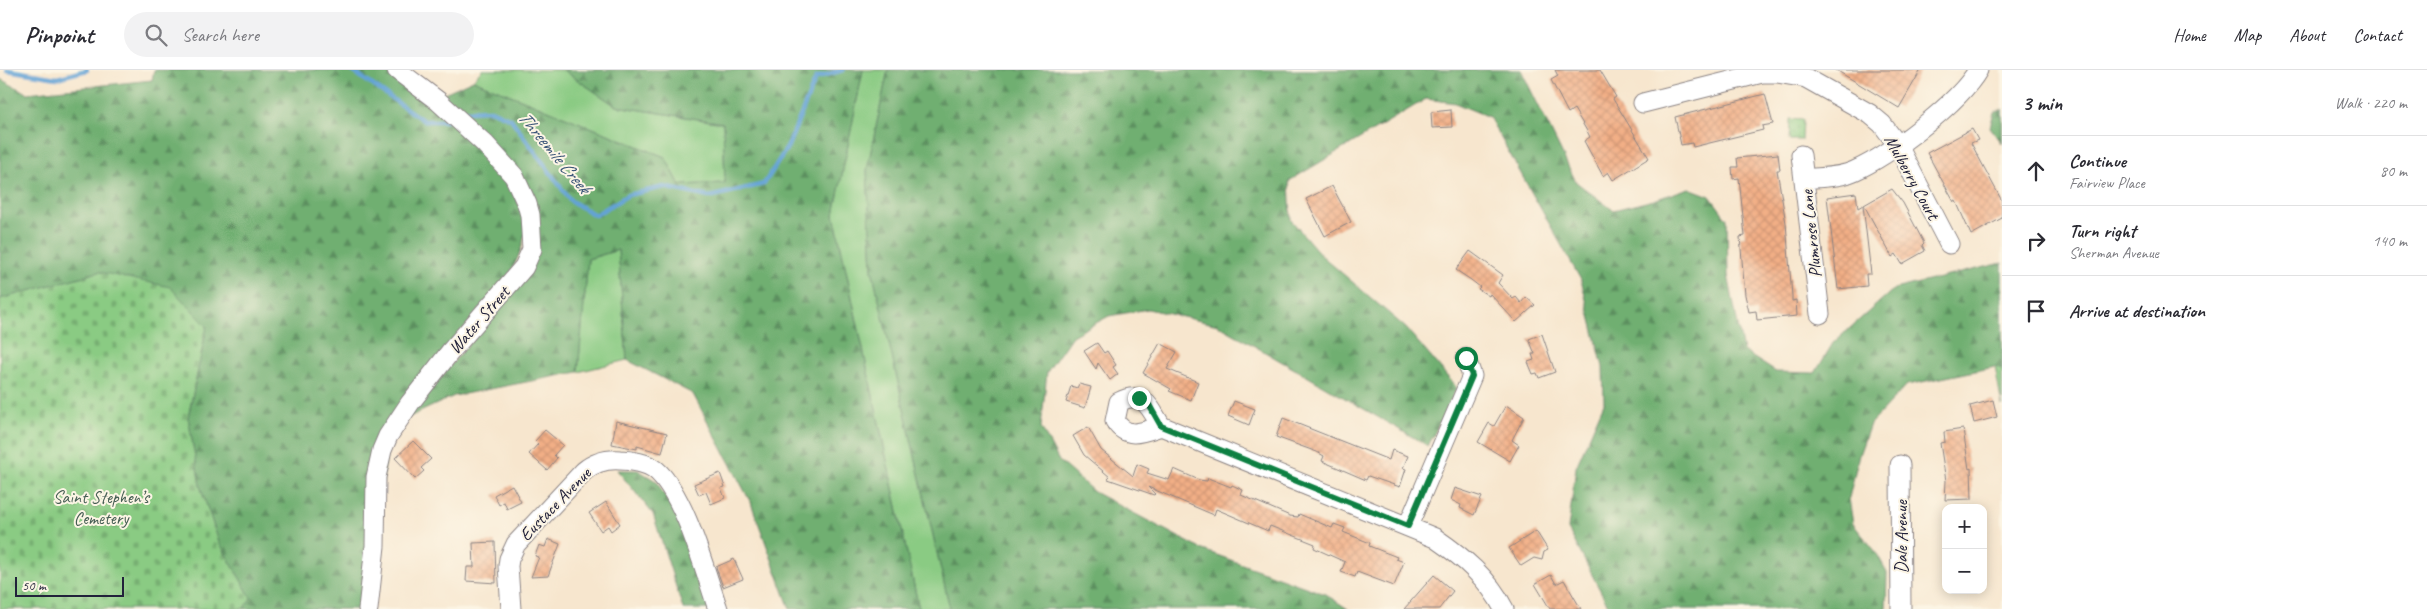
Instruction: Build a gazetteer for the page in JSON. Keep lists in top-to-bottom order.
{
  "streets": {
    "street": [
      "Mulberry Court",
      "Plumrose Lane",
      "Water Street",
      "Eustace Avenue",
      "Dale Avenue"
    ]
  },
  "water": ["Threemile Creek"],
  "parks": ["Saint Stephen’s Cemetery"],
  "scale_bar": "50 m",
  "page": {
    "header": "Pinpoint",
    "search": "Search here",
    "nav": [
      "Home",
      "Map",
      "About",
      "Contact"
    ],
    "heading": ["3 min", "Walk · 220 m"],
    "list": [
      ["Continue", "Fairview Place", "80 m"],
      ["Turn right", "Sherman Avenue", "140 m"],
      "Arrive at destination"
    ],
    "map_buttons": ["+", "−"],
    "scale": "50 m"
  }
}
